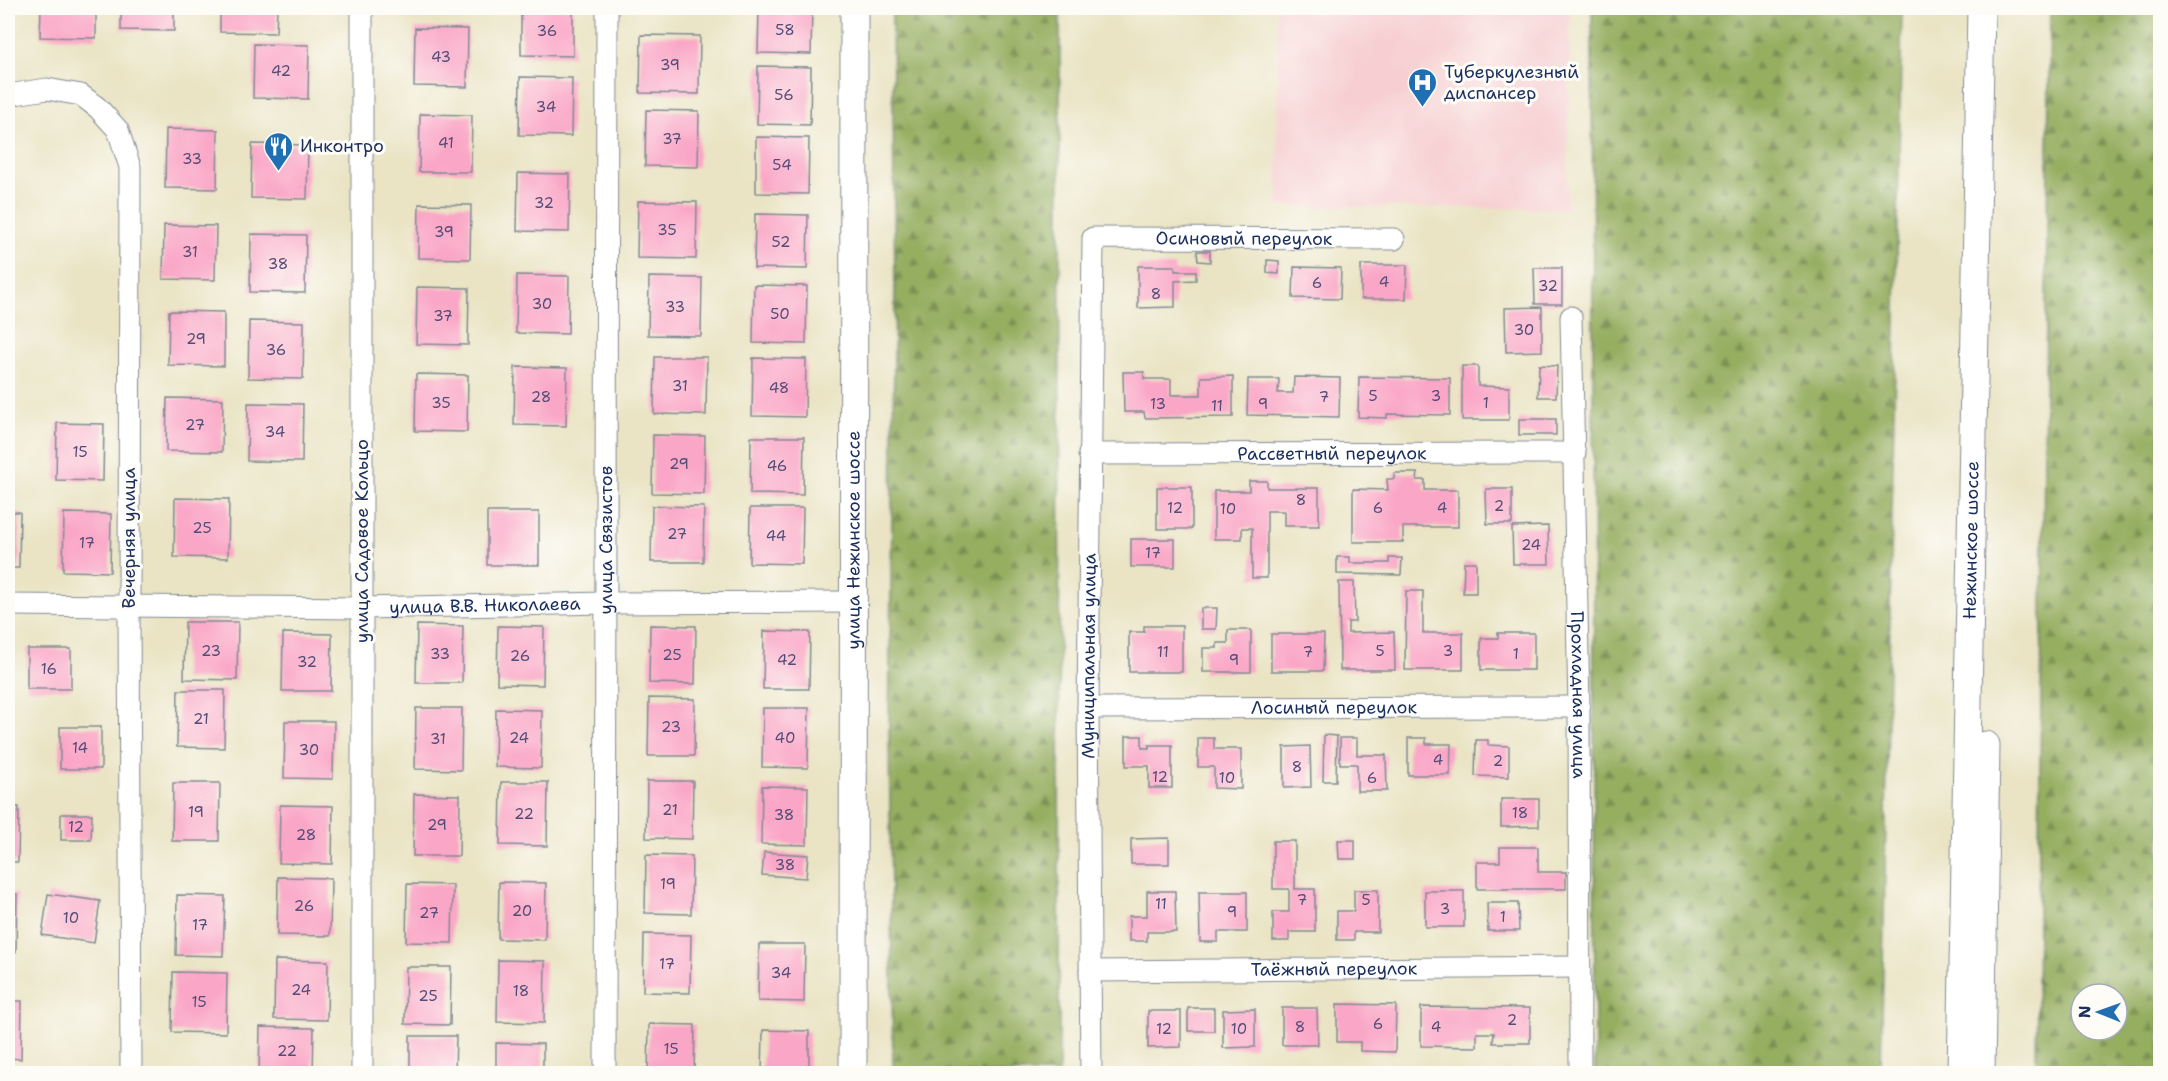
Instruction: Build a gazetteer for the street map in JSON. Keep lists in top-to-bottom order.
{
  "streets": {
    "main road": ["улица Нежинское шоссе", "Нежинское шоссе"],
    "street": [
      "Осиновый переулок",
      "Рассветный переулок",
      "Вечерняя улица",
      "улица Садовое Кольцо",
      "улица Связистов",
      "улица В.В. Николаева",
      "Муниципальная улица",
      "Прохладная улица",
      "Лосиный переулок",
      "Таёжный переулок"
    ]
  },
  "crossings": [
    ["Осиновый переулок", "Муниципальная улица"],
    ["Рассветный переулок", "Муниципальная улица"],
    ["Рассветный переулок", "Прохладная улица"],
    ["Вечерняя улица", "улица В.В. Николаева"],
    ["улица Садовое Кольцо", "улица В.В. Николаева"],
    ["улица Связистов", "улица В.В. Николаева"],
    ["улица Нежинское шоссе", "улица В.В. Николаева"],
    ["Муниципальная улица", "Лосиный переулок"],
    ["Муниципальная улица", "Таёжный переулок"],
    ["Прохладная улица", "Лосиный переулок"],
    ["Прохладная улица", "Таёжный переулок"]
  ],
  "places": {
    "hospital": ["Туберкулезный диспансер"],
    "restaurant": ["Инконтро"]
  },
  "house_numbers": [
    "58",
    "36",
    "43",
    "39",
    "42",
    "56",
    "34",
    "37",
    "41",
    "33",
    "54",
    "32",
    "35",
    "39",
    "52",
    "31",
    "38",
    "4",
    "6",
    "32",
    "8",
    "30",
    "33",
    "50",
    "37",
    "30",
    "29",
    "36",
    "31",
    "48",
    "5",
    "3",
    "28",
    "7",
    "35",
    "1",
    "13",
    "9",
    "11",
    "27",
    "34",
    "15",
    "29",
    "46",
    "8",
    "2",
    "12",
    "6",
    "4",
    "10",
    "25",
    "27",
    "44",
    "17",
    "24",
    "17",
    "23",
    "5",
    "3",
    "11",
    "7",
    "33",
    "1",
    "25",
    "26",
    "42",
    "9",
    "32",
    "16",
    "21",
    "23",
    "24",
    "40",
    "31",
    "14",
    "30",
    "4",
    "2",
    "8",
    "12",
    "10",
    "6",
    "21",
    "19",
    "18",
    "22",
    "38",
    "29",
    "12",
    "28",
    "38",
    "19",
    "7",
    "5",
    "11",
    "26",
    "3",
    "20",
    "9",
    "27",
    "1",
    "10",
    "17",
    "17",
    "34",
    "24",
    "18",
    "25",
    "15",
    "2",
    "6",
    "8",
    "4",
    "12",
    "10",
    "15",
    "22"
  ],
  "north": "left"
}
